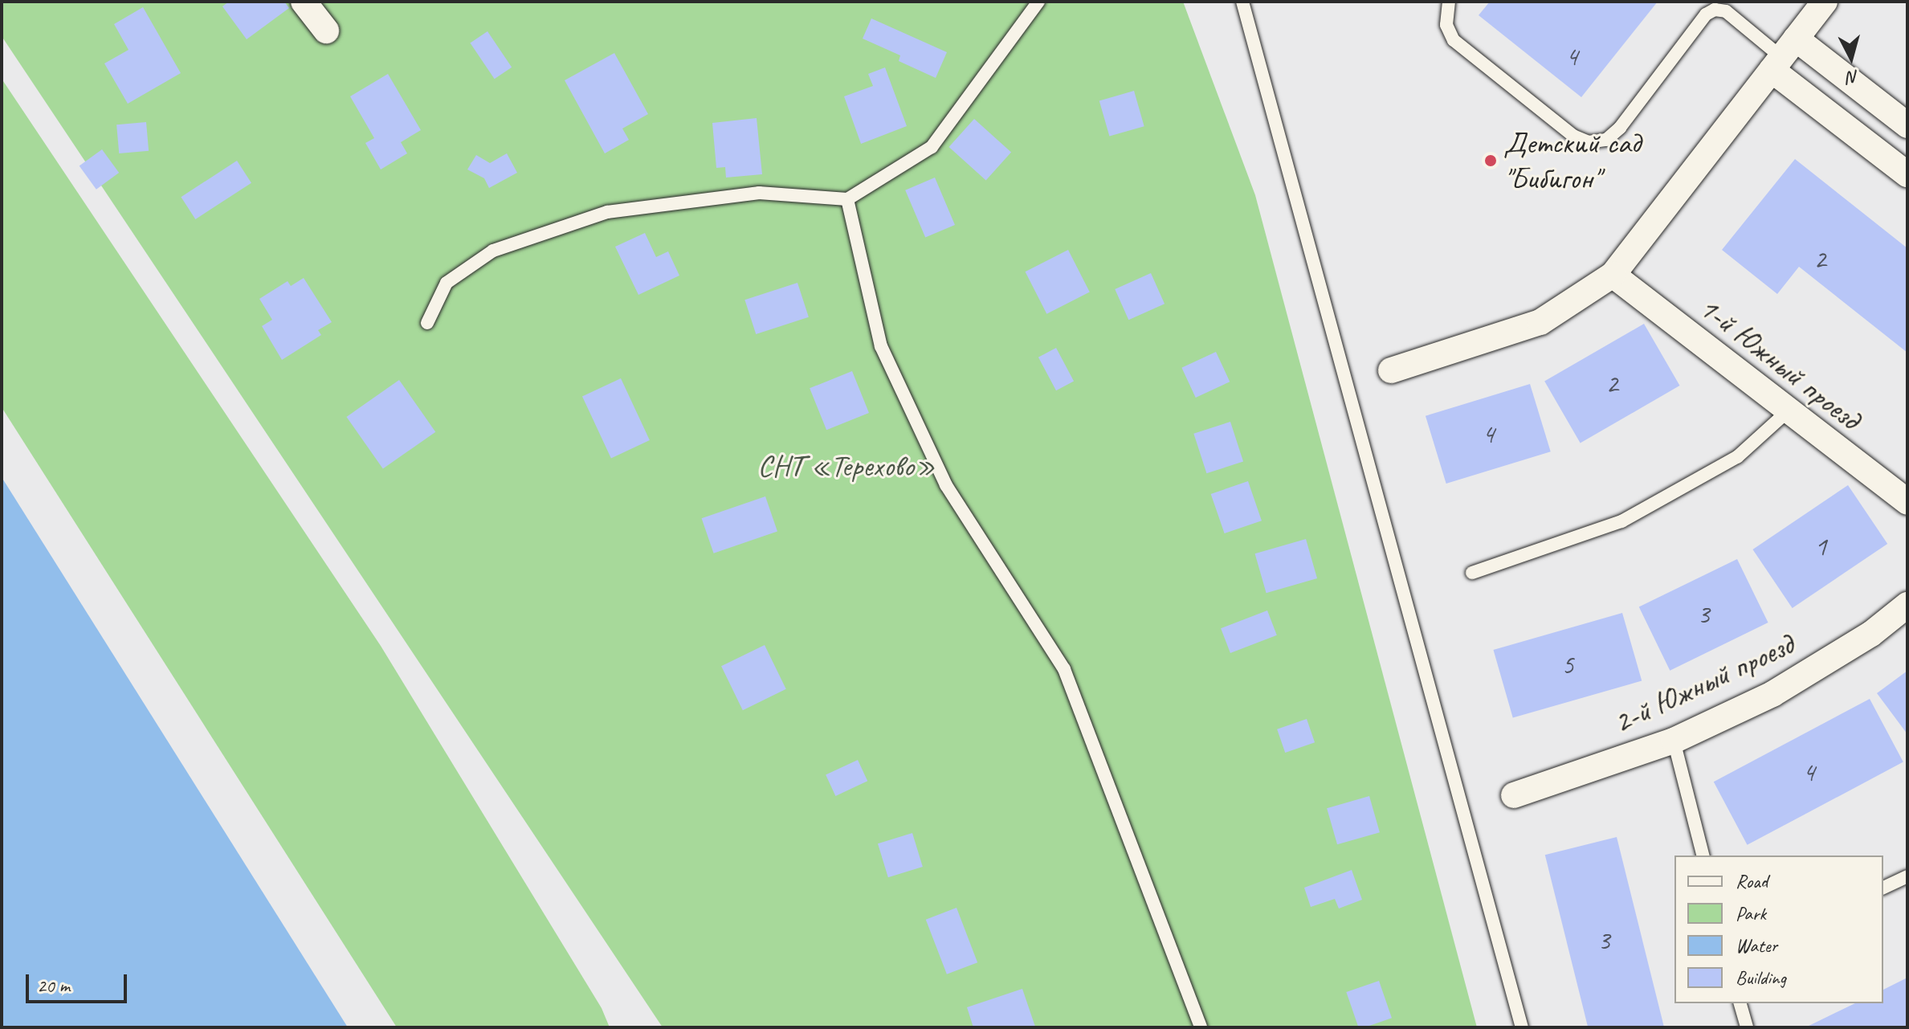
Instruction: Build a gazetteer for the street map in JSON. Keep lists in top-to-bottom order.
{
  "streets": {
    "street": ["1-й Южный проезд", "2-й Южный проезд"]
  },
  "parks": ["СНТ «Терехово»"],
  "places": ["Детский сад \"Бибигон\""],
  "house_numbers": [
    "4",
    "2",
    "2",
    "4",
    "1",
    "3",
    "5",
    "4",
    "3"
  ],
  "legend": [
    "Road",
    "Park",
    "Water",
    "Building"
  ],
  "scale_bar": "20 m",
  "north": "bottom"
}
